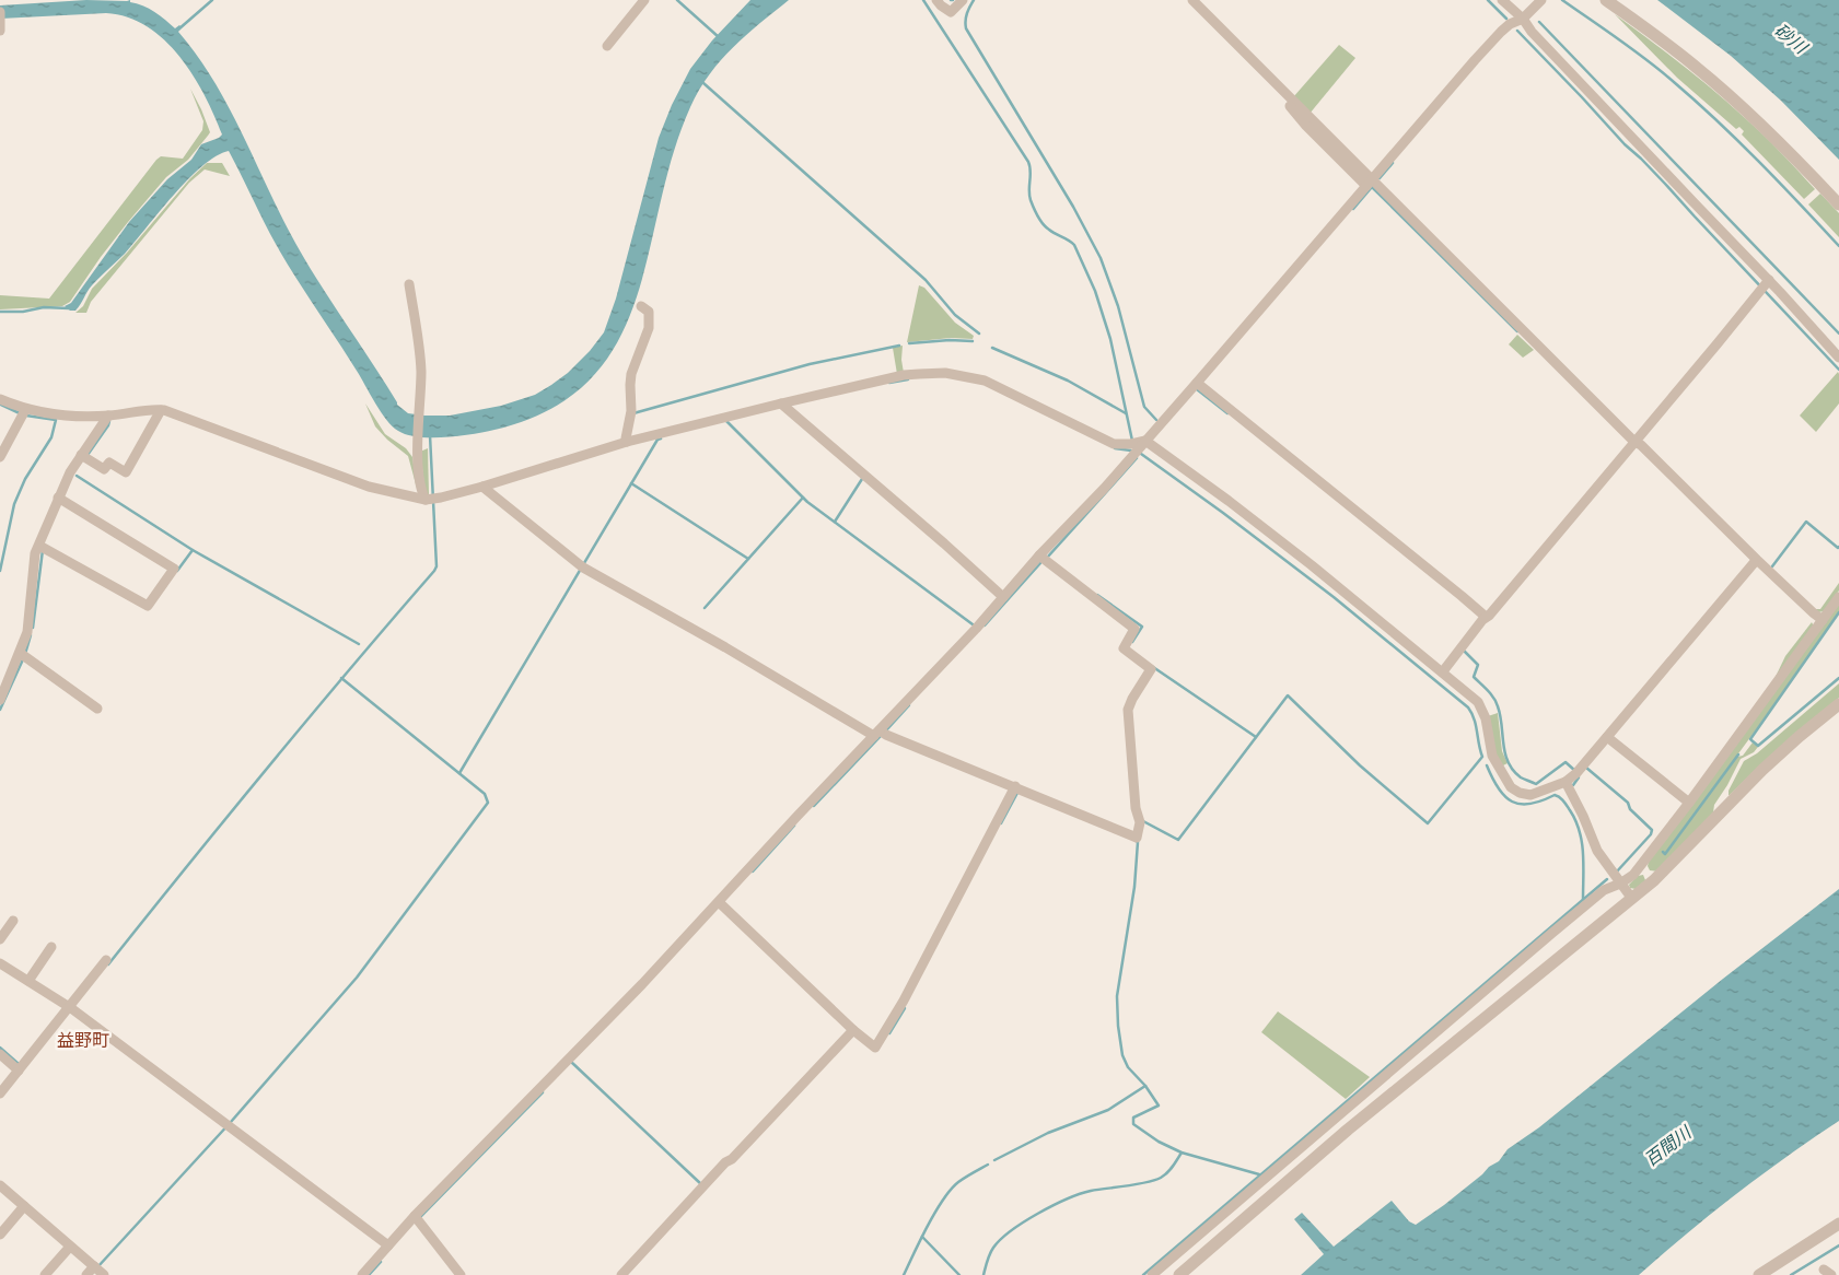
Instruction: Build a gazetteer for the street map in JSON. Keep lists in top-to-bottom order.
{
  "districts": ["益野町"],
  "water": ["砂川", "百間川"]
}
